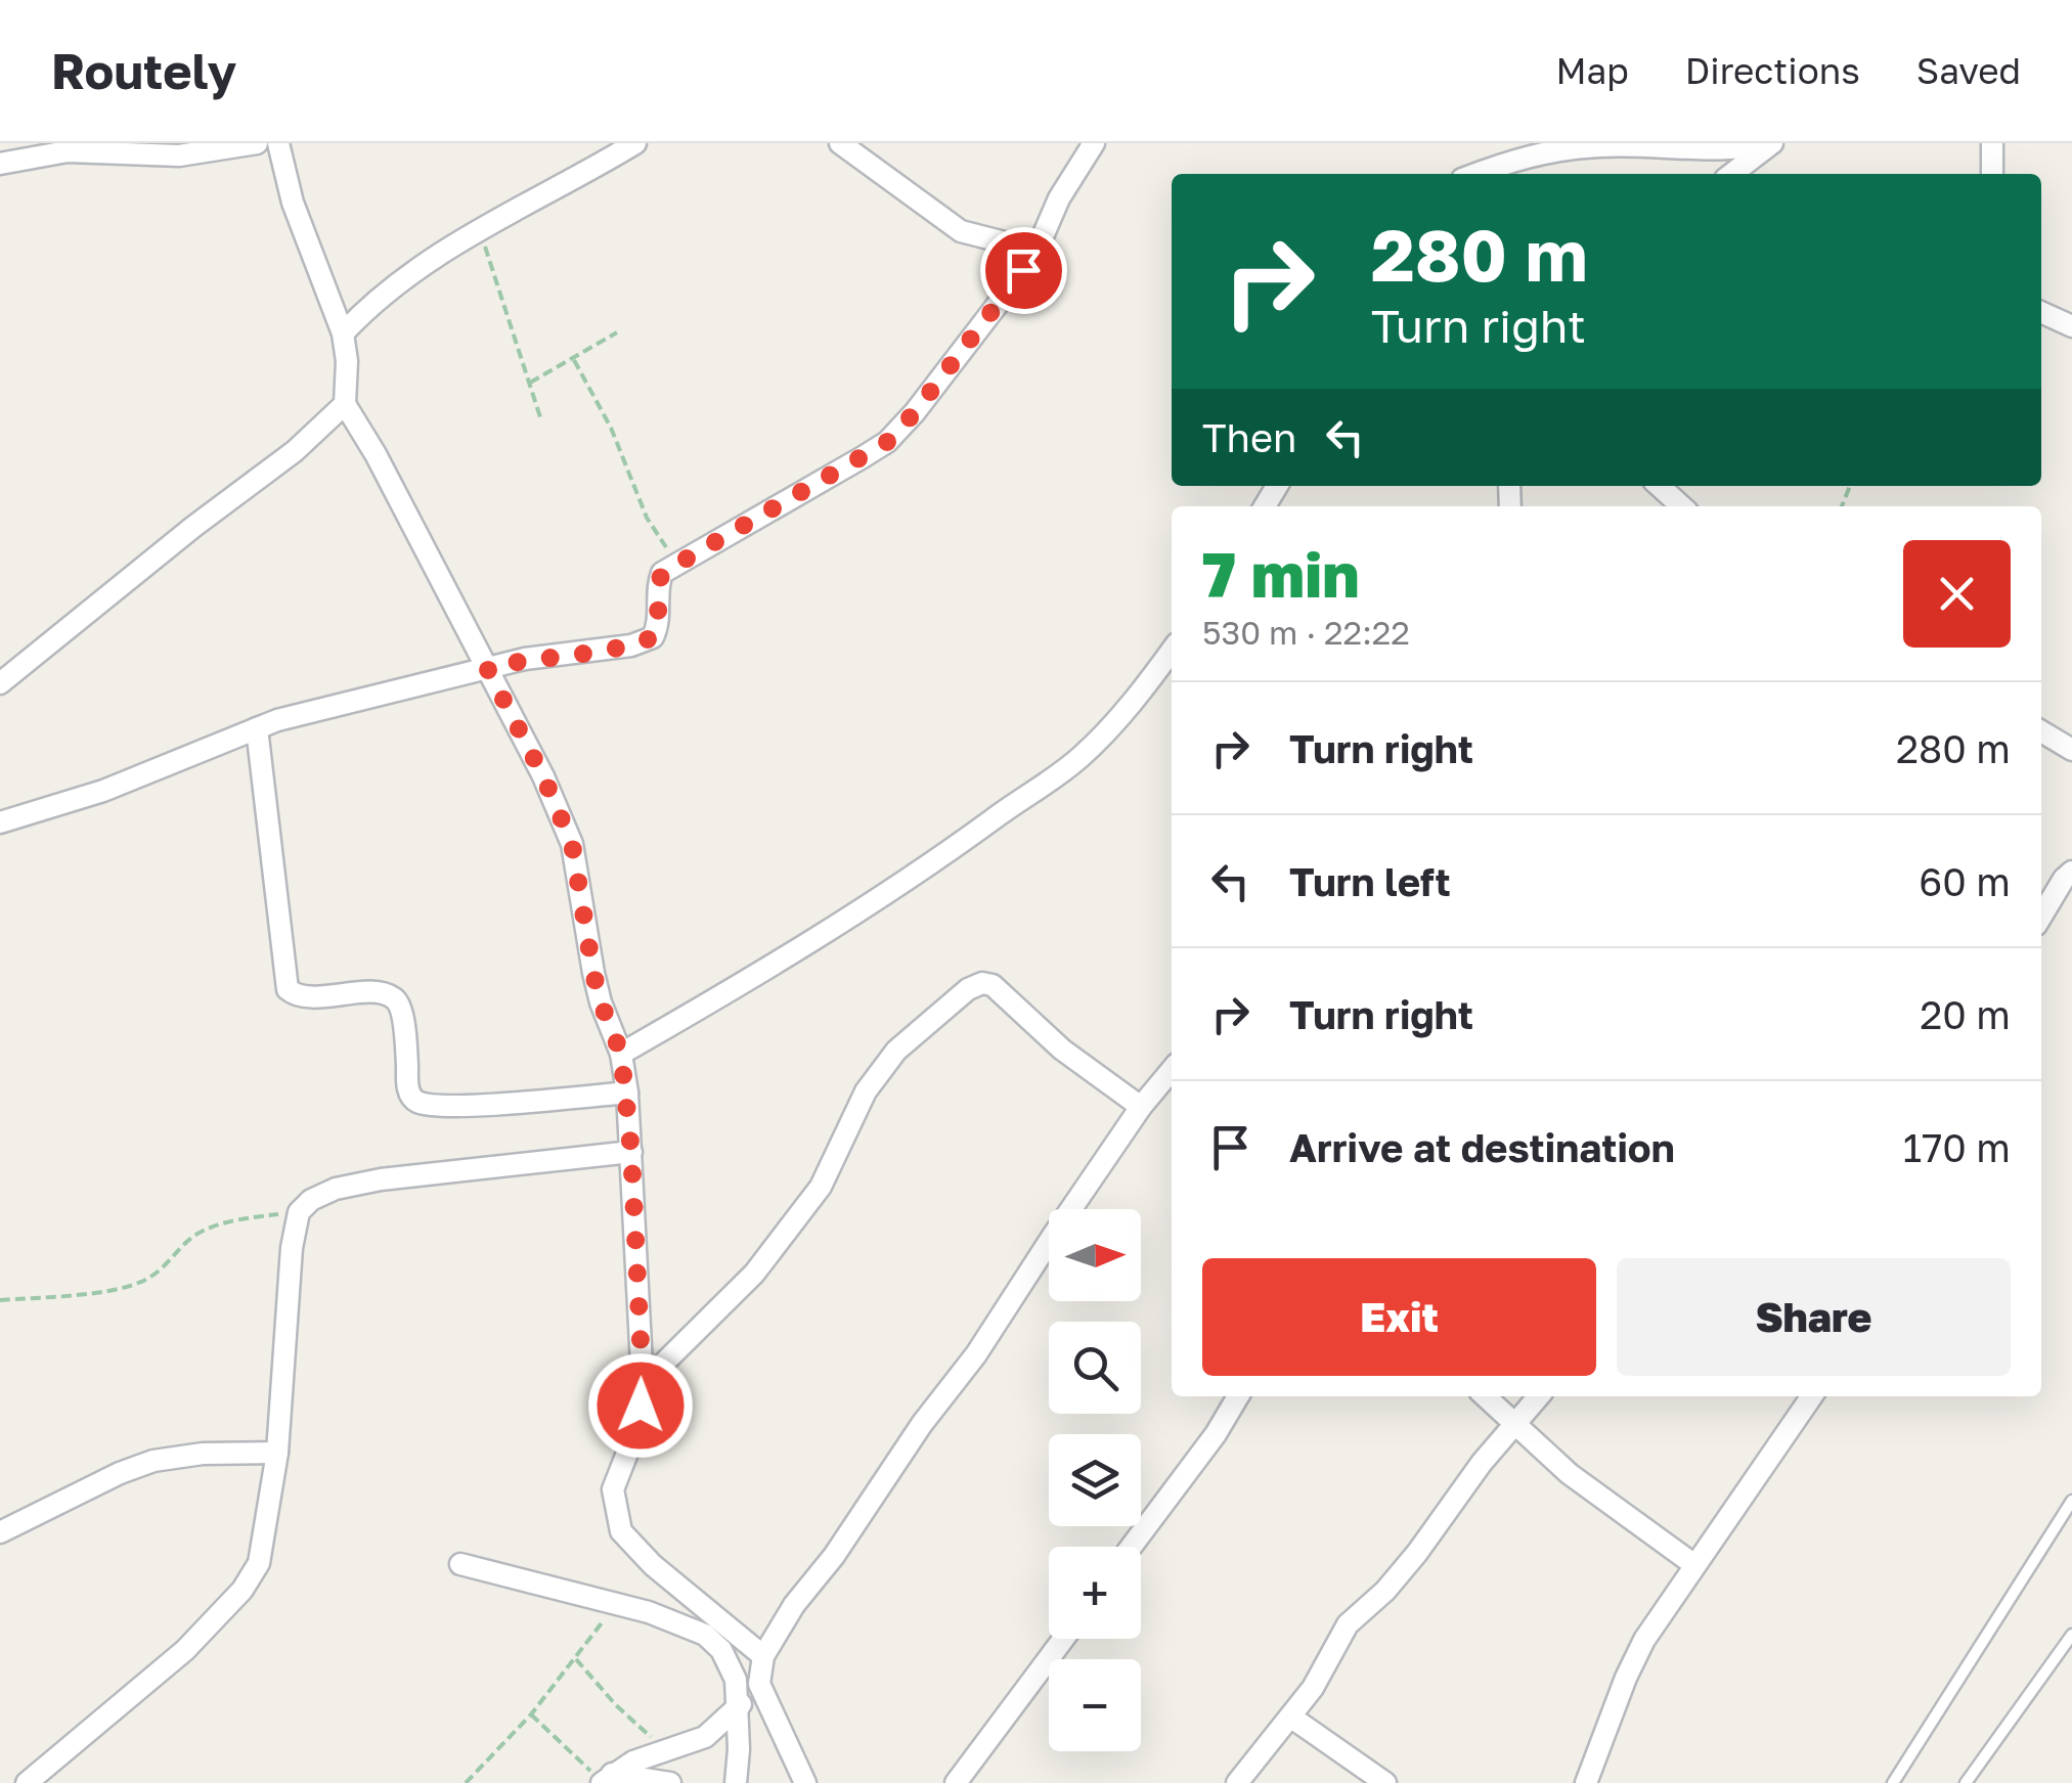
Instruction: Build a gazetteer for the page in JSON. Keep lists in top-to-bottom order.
{
  "north": "right",
  "page": {
    "header": "Routely",
    "nav": ["Map", "Directions", "Saved"],
    "turn": ["280 m", "Turn right"],
    "then": "Then",
    "heading": ["7 min", "530 m · 22:22"],
    "list": [
      {
        "name": "Turn right",
        "value": "280 m"
      },
      {
        "name": "Turn left",
        "value": "60 m"
      },
      {
        "name": "Turn right",
        "value": "20 m"
      },
      {
        "name": "Arrive at destination",
        "value": "170 m"
      }
    ],
    "map_buttons": ["+", "−"],
    "buttons": ["Exit", "Share"]
  }
}
